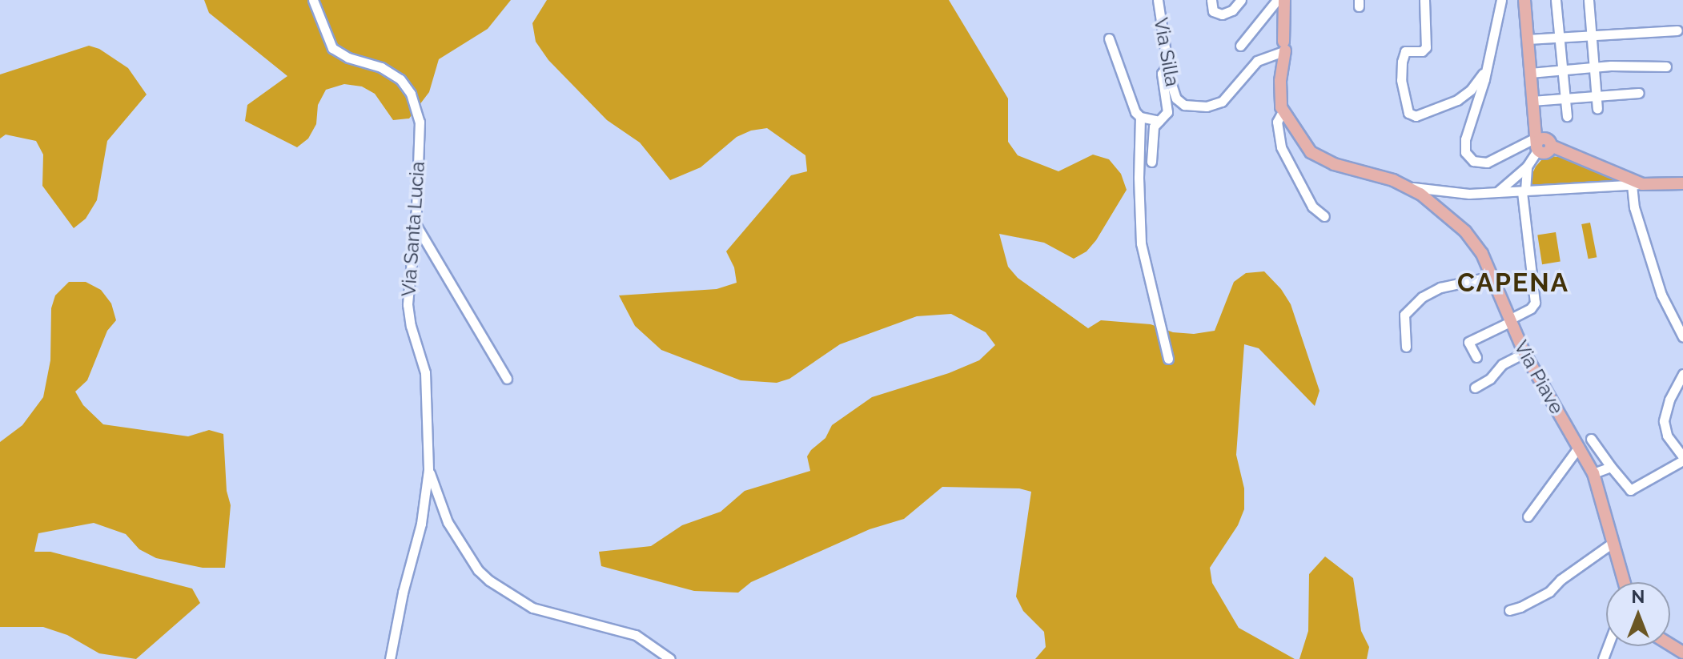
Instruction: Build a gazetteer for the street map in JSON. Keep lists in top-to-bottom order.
{
  "streets": {
    "main road": ["Via Piave"],
    "street": ["Via Silla", "Via Santa Lucia"]
  },
  "districts": ["CAPENA"],
  "north": "top"
}
